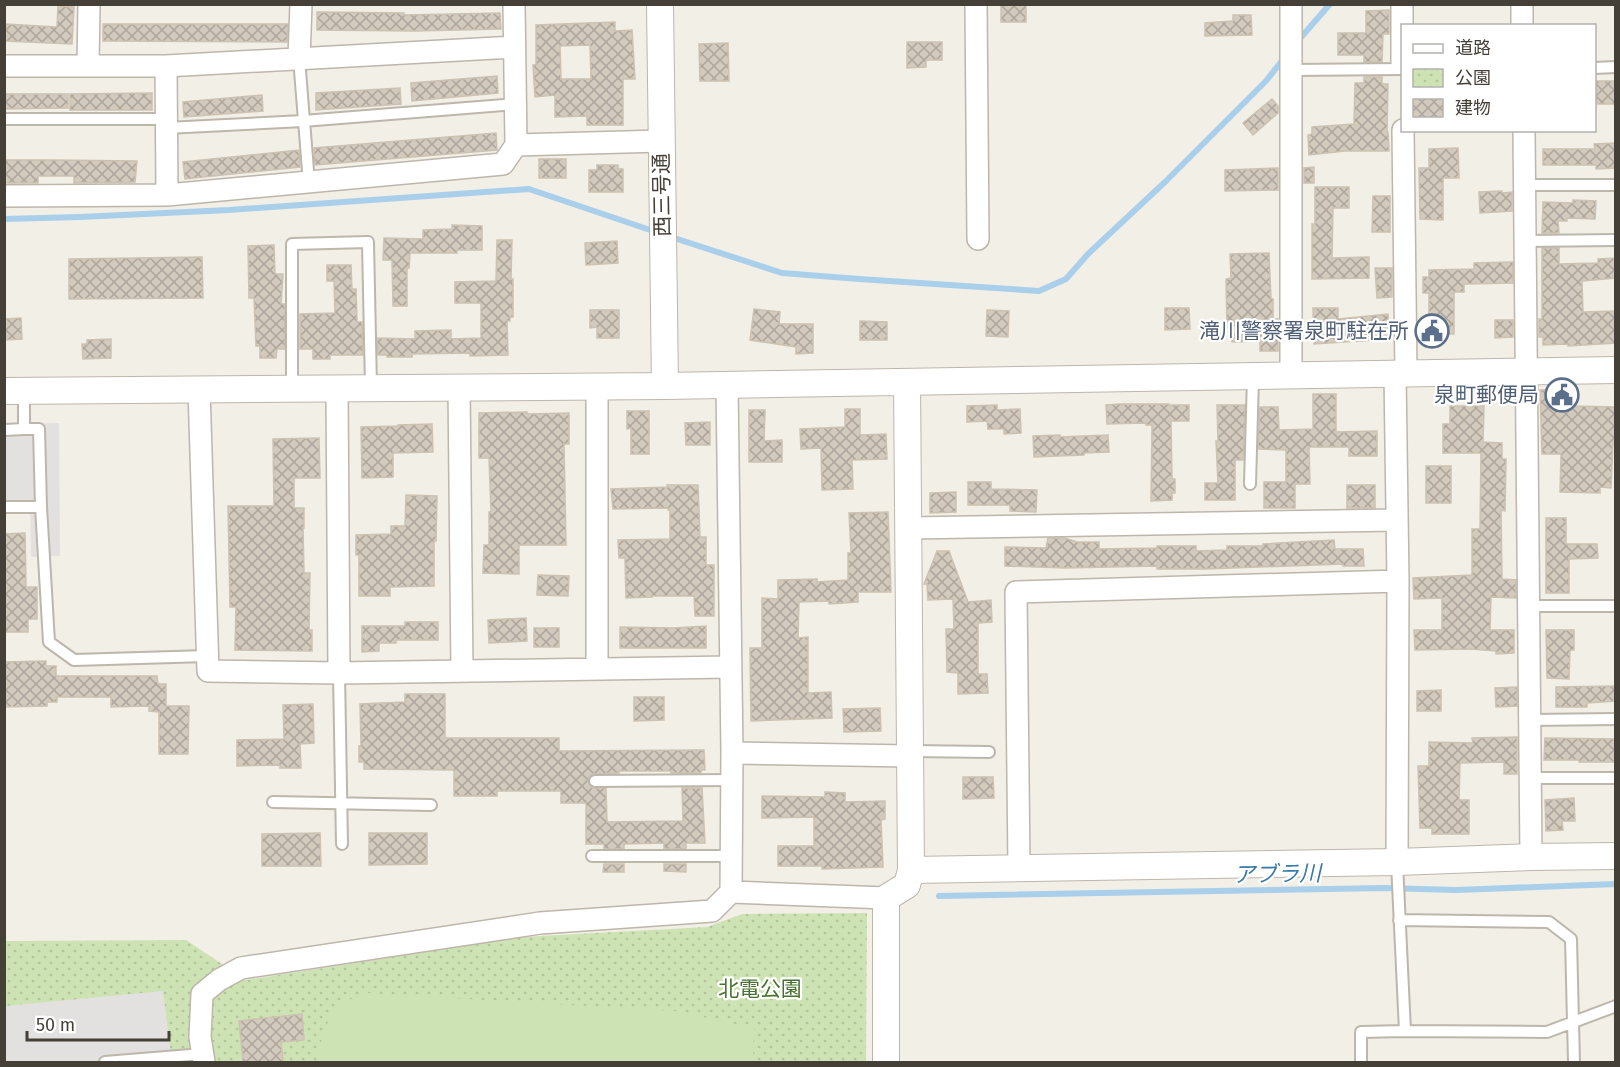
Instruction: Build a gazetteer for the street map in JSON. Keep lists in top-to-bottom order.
{
  "streets": {
    "street": ["西三号通"]
  },
  "water": ["アブラ川"],
  "parks": ["北電公園"],
  "places": {
    "public building": ["滝川警察署泉町駐在所", "泉町郵便局"]
  },
  "legend": ["道路", "公園", "建物"],
  "scale_bar": "50 m"
}
